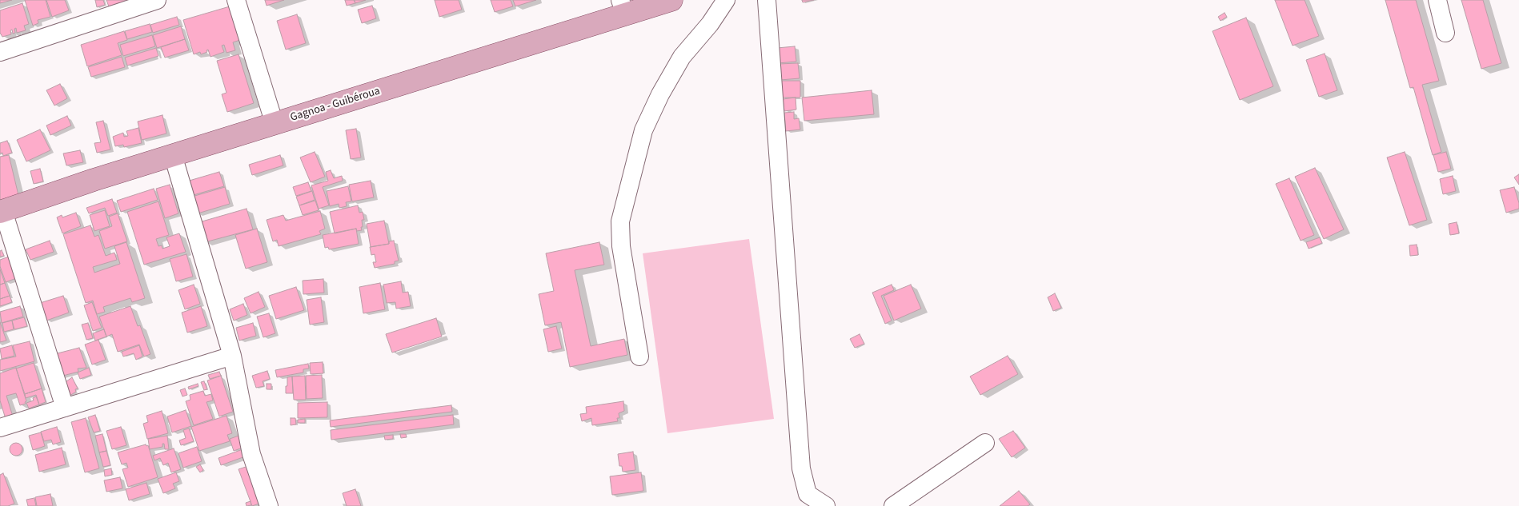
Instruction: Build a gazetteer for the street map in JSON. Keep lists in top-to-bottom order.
{
  "streets": {
    "main road": ["Gagnoa - Guibéroua"]
  }
}
